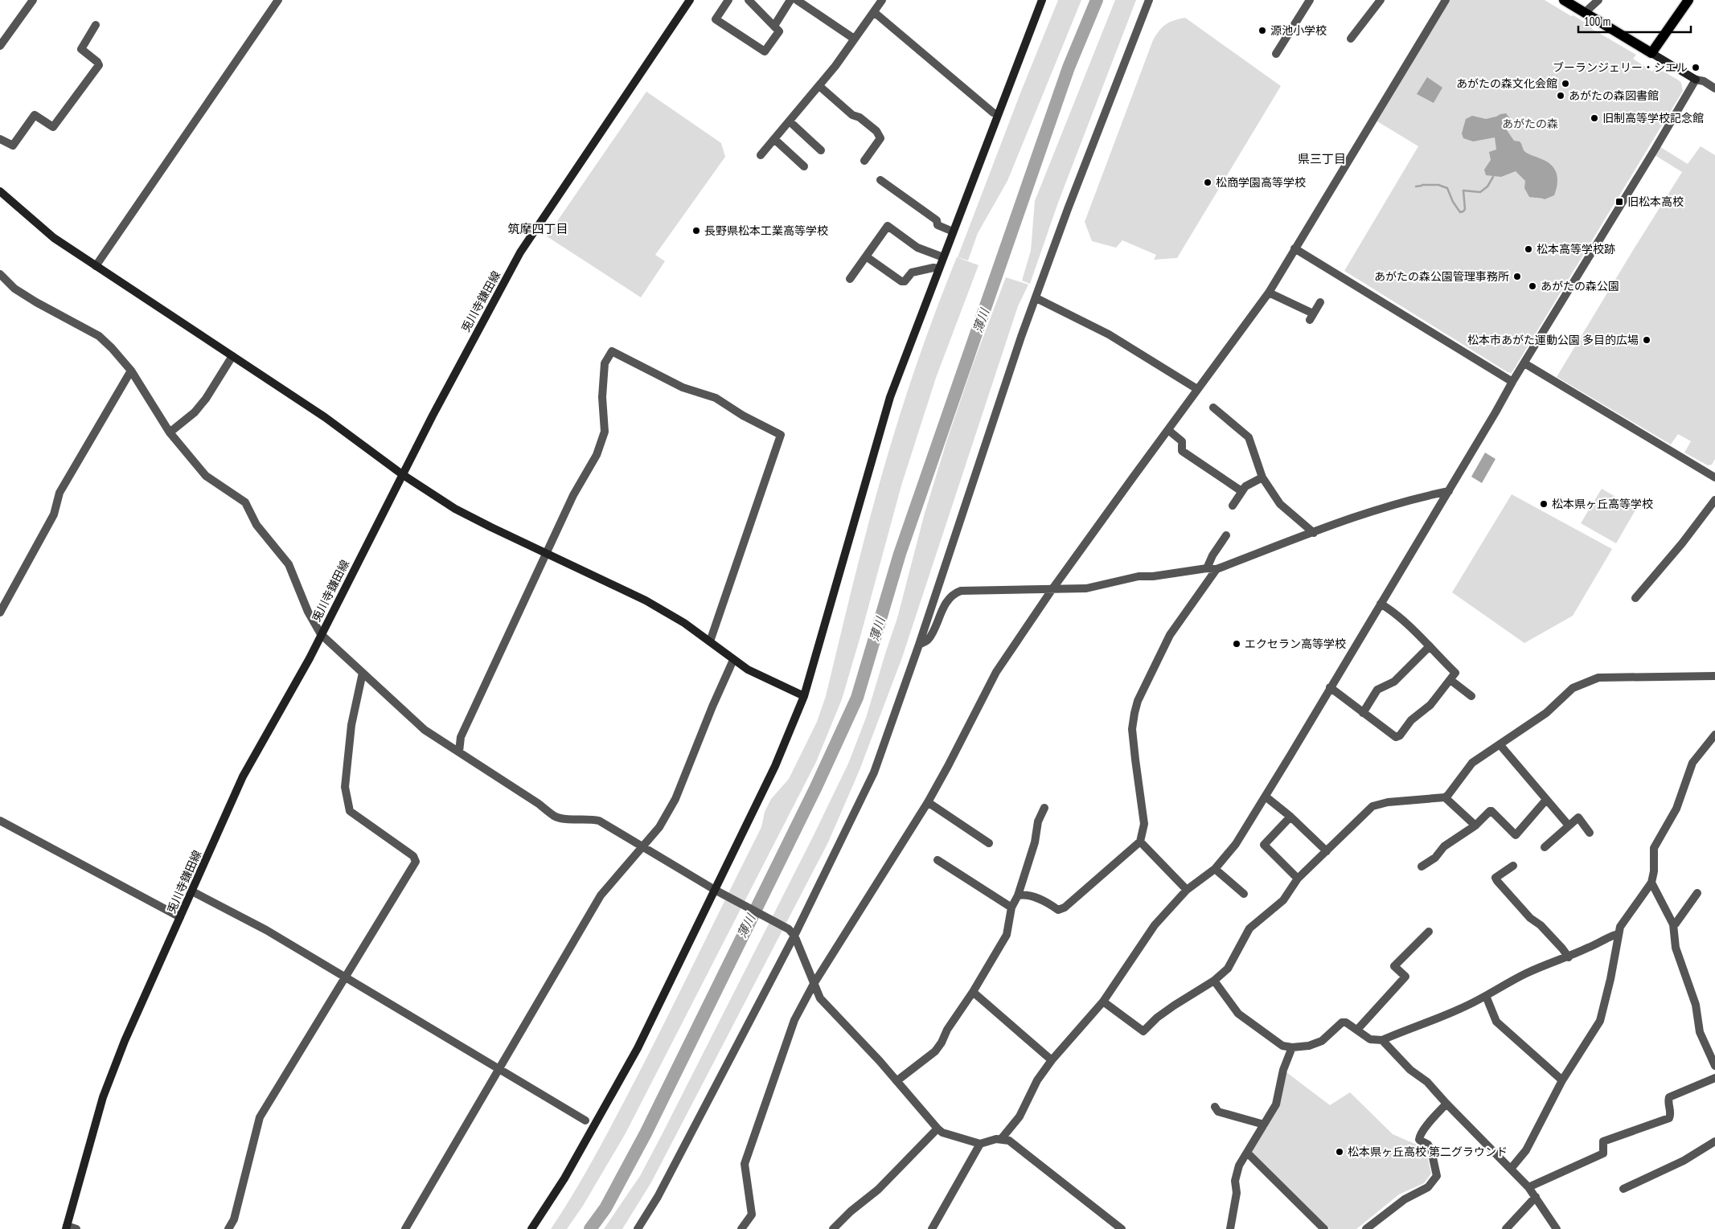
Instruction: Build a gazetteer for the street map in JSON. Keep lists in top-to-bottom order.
{
  "streets": {
    "street": ["兎川寺鎌田線"]
  },
  "districts": ["県三丁目", "筑摩四丁目"],
  "water": ["薄川"],
  "parks": ["あがたの森"],
  "places": {
    "other": [
      "源池小学校",
      "ブーランジェリー・シエル",
      "あがたの森文化会館",
      "あがたの森図書館",
      "旧制高等学校記念館",
      "松商学園高等学校",
      "長野県松本工業高等学校",
      "松本高等学校跡",
      "あがたの森公園管理事務所",
      "あがたの森公園",
      "松本市あがた運動公園 多目的広場",
      "松本県ヶ丘高等学校",
      "エクセラン高等学校",
      "松本県ヶ丘高校 第二グラウンド"
    ],
    "transit": ["旧松本高校"]
  },
  "scale_bar": "100 m"
}
